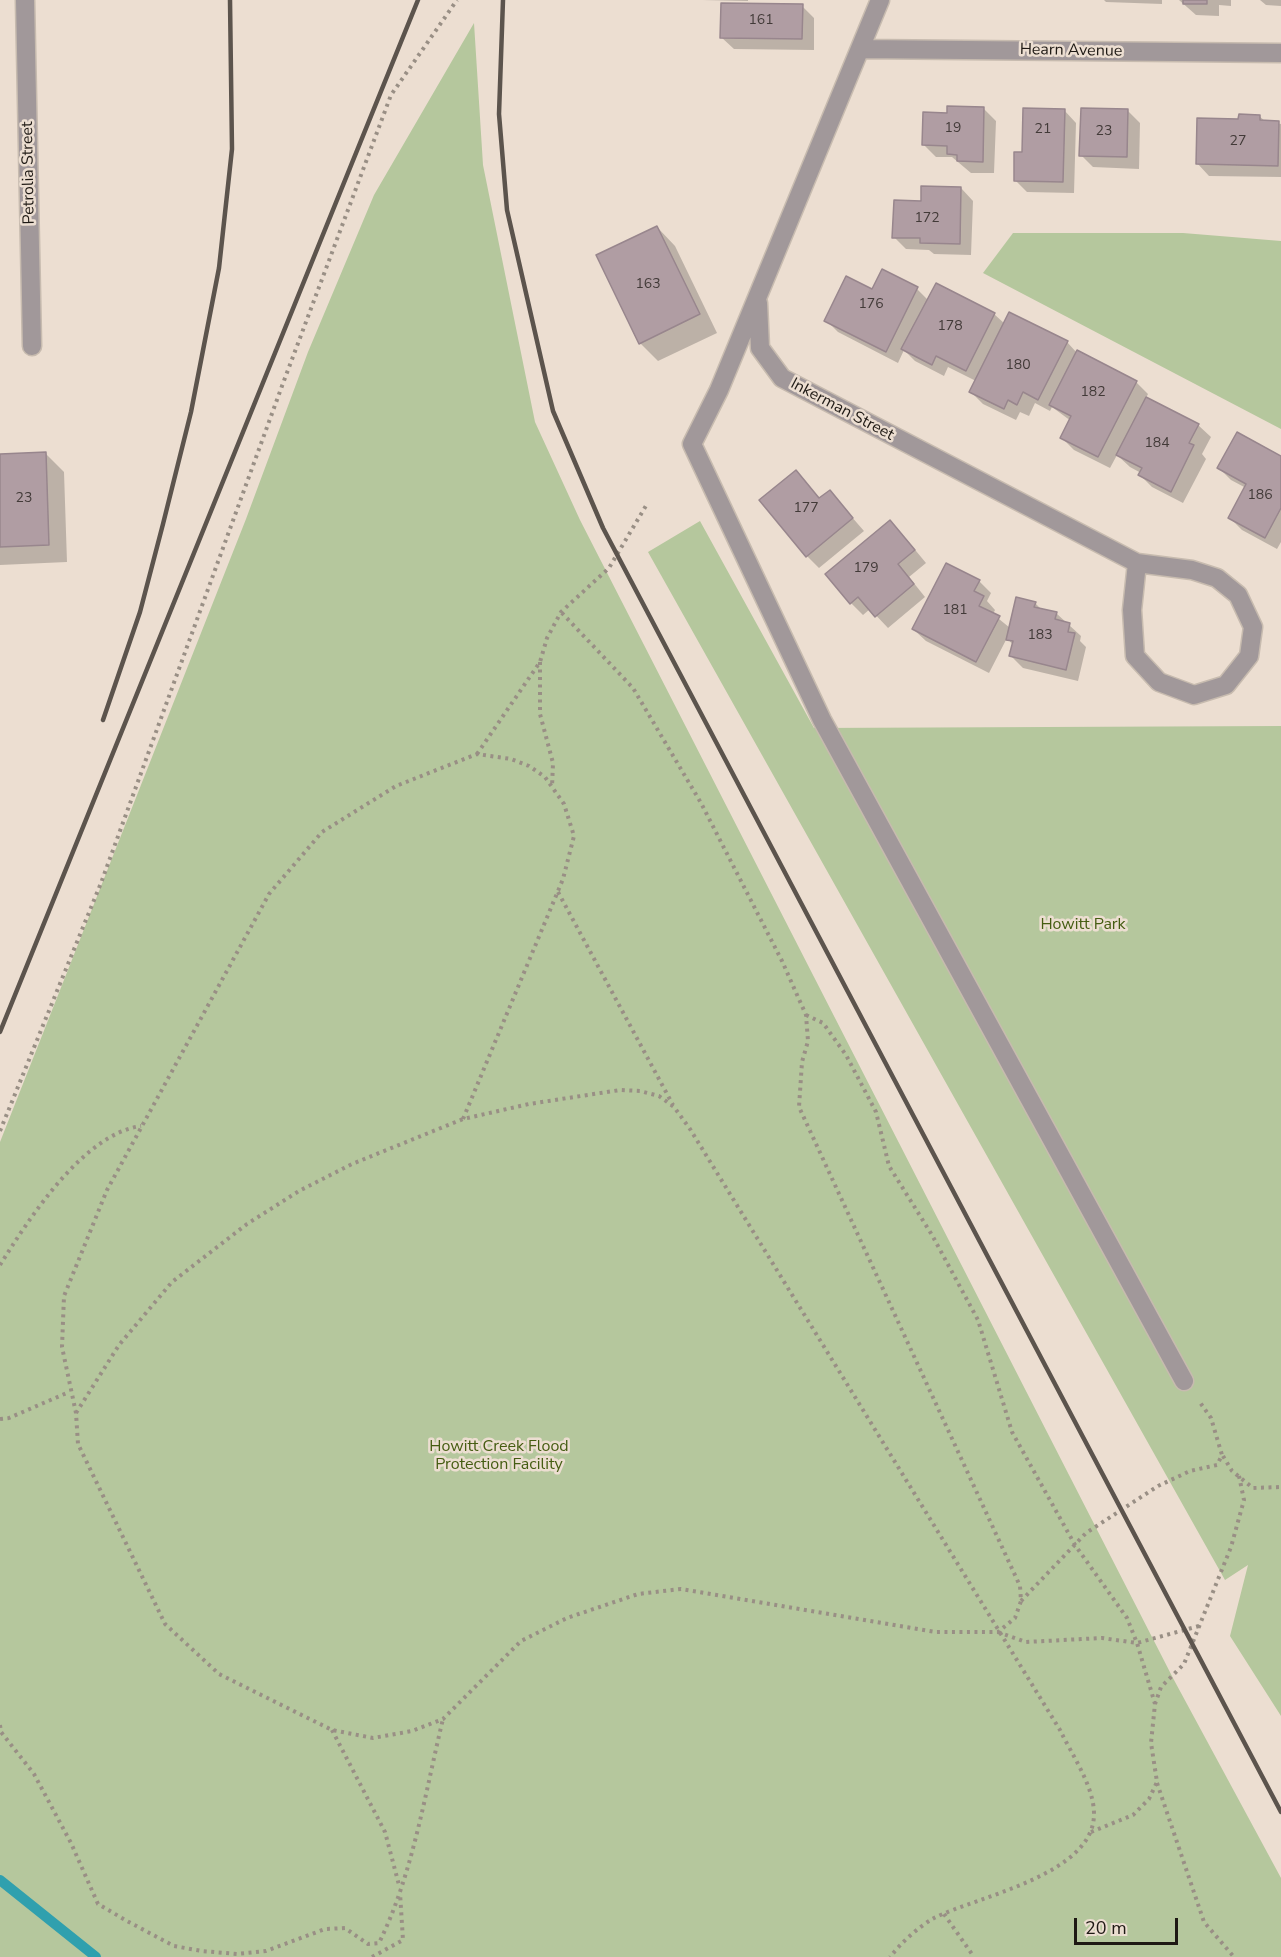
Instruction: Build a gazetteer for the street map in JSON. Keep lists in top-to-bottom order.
{
  "streets": {
    "street": ["Hearn Avenue", "Petrolia Street", "Inkerman Street"]
  },
  "crossings": [
    ["Hearn Avenue", "Inkerman Street"]
  ],
  "parks": ["Howitt Park", "Howitt Creek Flood Protection Facility"],
  "house_numbers": [
    "161",
    "19",
    "21",
    "23",
    "27",
    "172",
    "163",
    "176",
    "178",
    "180",
    "182",
    "184",
    "186",
    "23",
    "177",
    "179",
    "181",
    "183"
  ],
  "scale_bar": "20 m"
}
